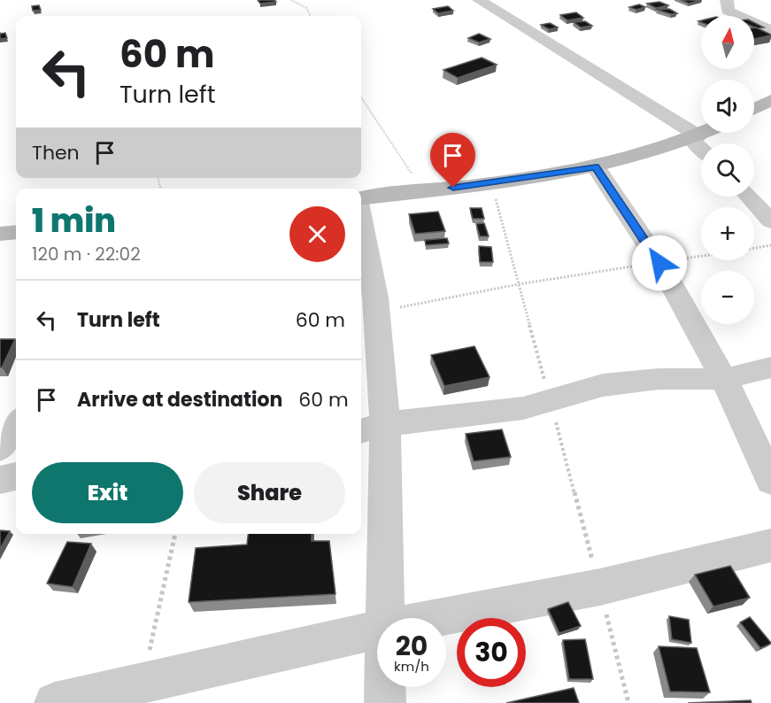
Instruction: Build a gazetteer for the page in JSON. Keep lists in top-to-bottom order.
{
  "north": "top",
  "page": {
    "map_buttons": ["+", "−"],
    "turn": ["60 m", "Turn left"],
    "then": "Then",
    "heading": ["1 min", "120 m · 22:02"],
    "list": [
      {
        "name": "Turn left",
        "value": "60 m"
      },
      {
        "name": "Arrive at destination",
        "value": "60 m"
      }
    ],
    "buttons": ["Exit", "Share"],
    "speed": "20 km/h",
    "limit": "30"
  }
}
